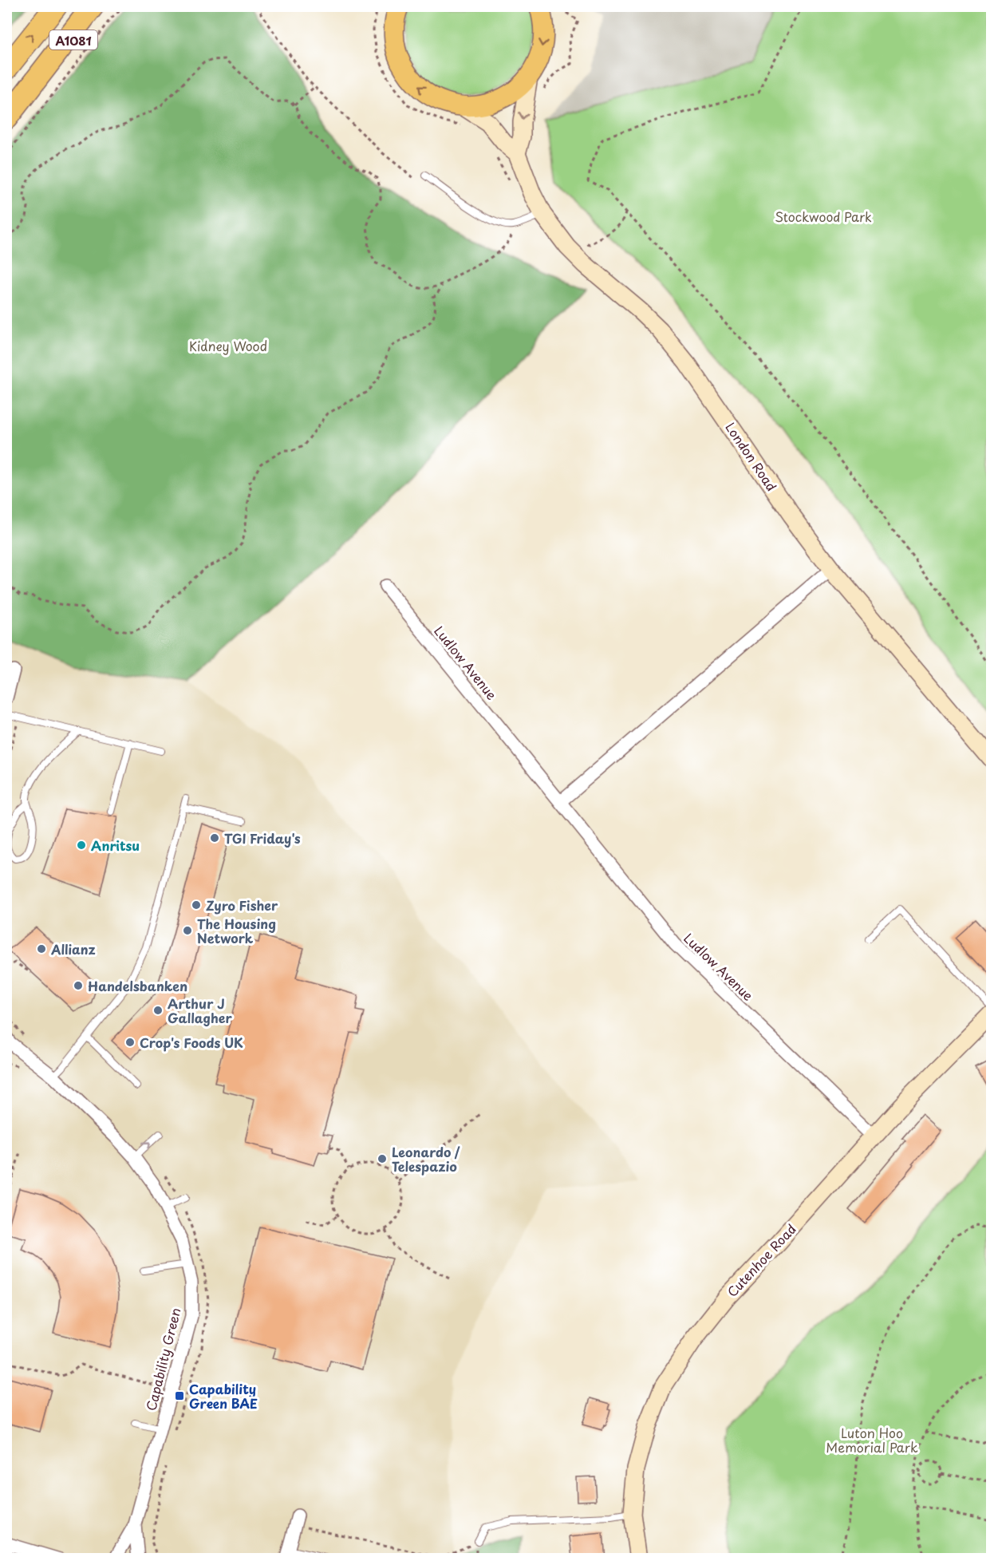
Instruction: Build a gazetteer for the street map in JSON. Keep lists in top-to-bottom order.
{
  "streets": {
    "highway": ["A1081"],
    "street": [
      "London Road",
      "Ludlow Avenue",
      "Cutenhoe Road",
      "Capability Green"
    ]
  },
  "crossings": [
    ["Ludlow Avenue", "Cutenhoe Road"]
  ],
  "parks": ["Stockwood Park", "Kidney Wood", "Luton Hoo Memorial Park"],
  "places": {
    "other": [
      "TGI Friday's",
      "Anritsu",
      "Zyro Fisher",
      "The Housing Network",
      "Allianz",
      "Handelsbanken",
      "Arthur J Gallagher",
      "Crop's Foods UK",
      "Leonardo / Telespazio"
    ],
    "transit": ["Capability Green BAE"]
  }
}
